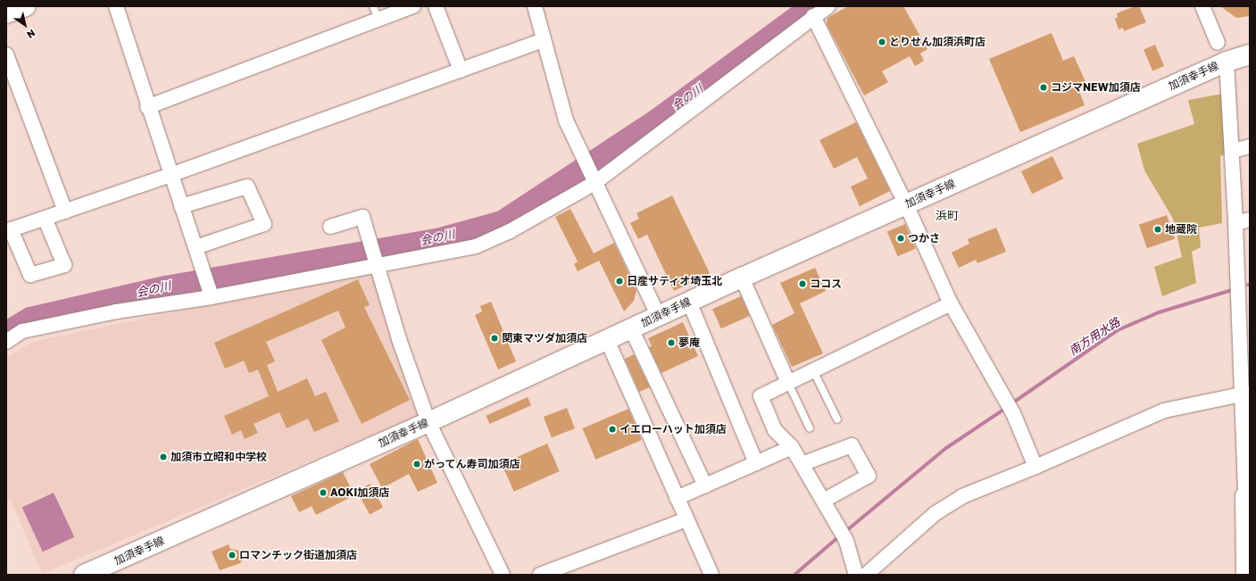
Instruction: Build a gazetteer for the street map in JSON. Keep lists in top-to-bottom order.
{
  "streets": {
    "main road": ["加須幸手線"]
  },
  "districts": ["浜町"],
  "water": ["会の川", "南方用水路"],
  "places": [
    "とりせん加須浜町店",
    "コジマNEW加須店",
    "地蔵院",
    "つかさ",
    "日産サティオ埼玉北",
    "ココス",
    "関東マツダ加須店",
    "夢庵",
    "イエローハット加須店",
    "加須市立昭和中学校",
    "がってん寿司加須店",
    "AOKI加須店",
    "ロマンチック街道加須店"
  ],
  "north": "bottom right"
}
